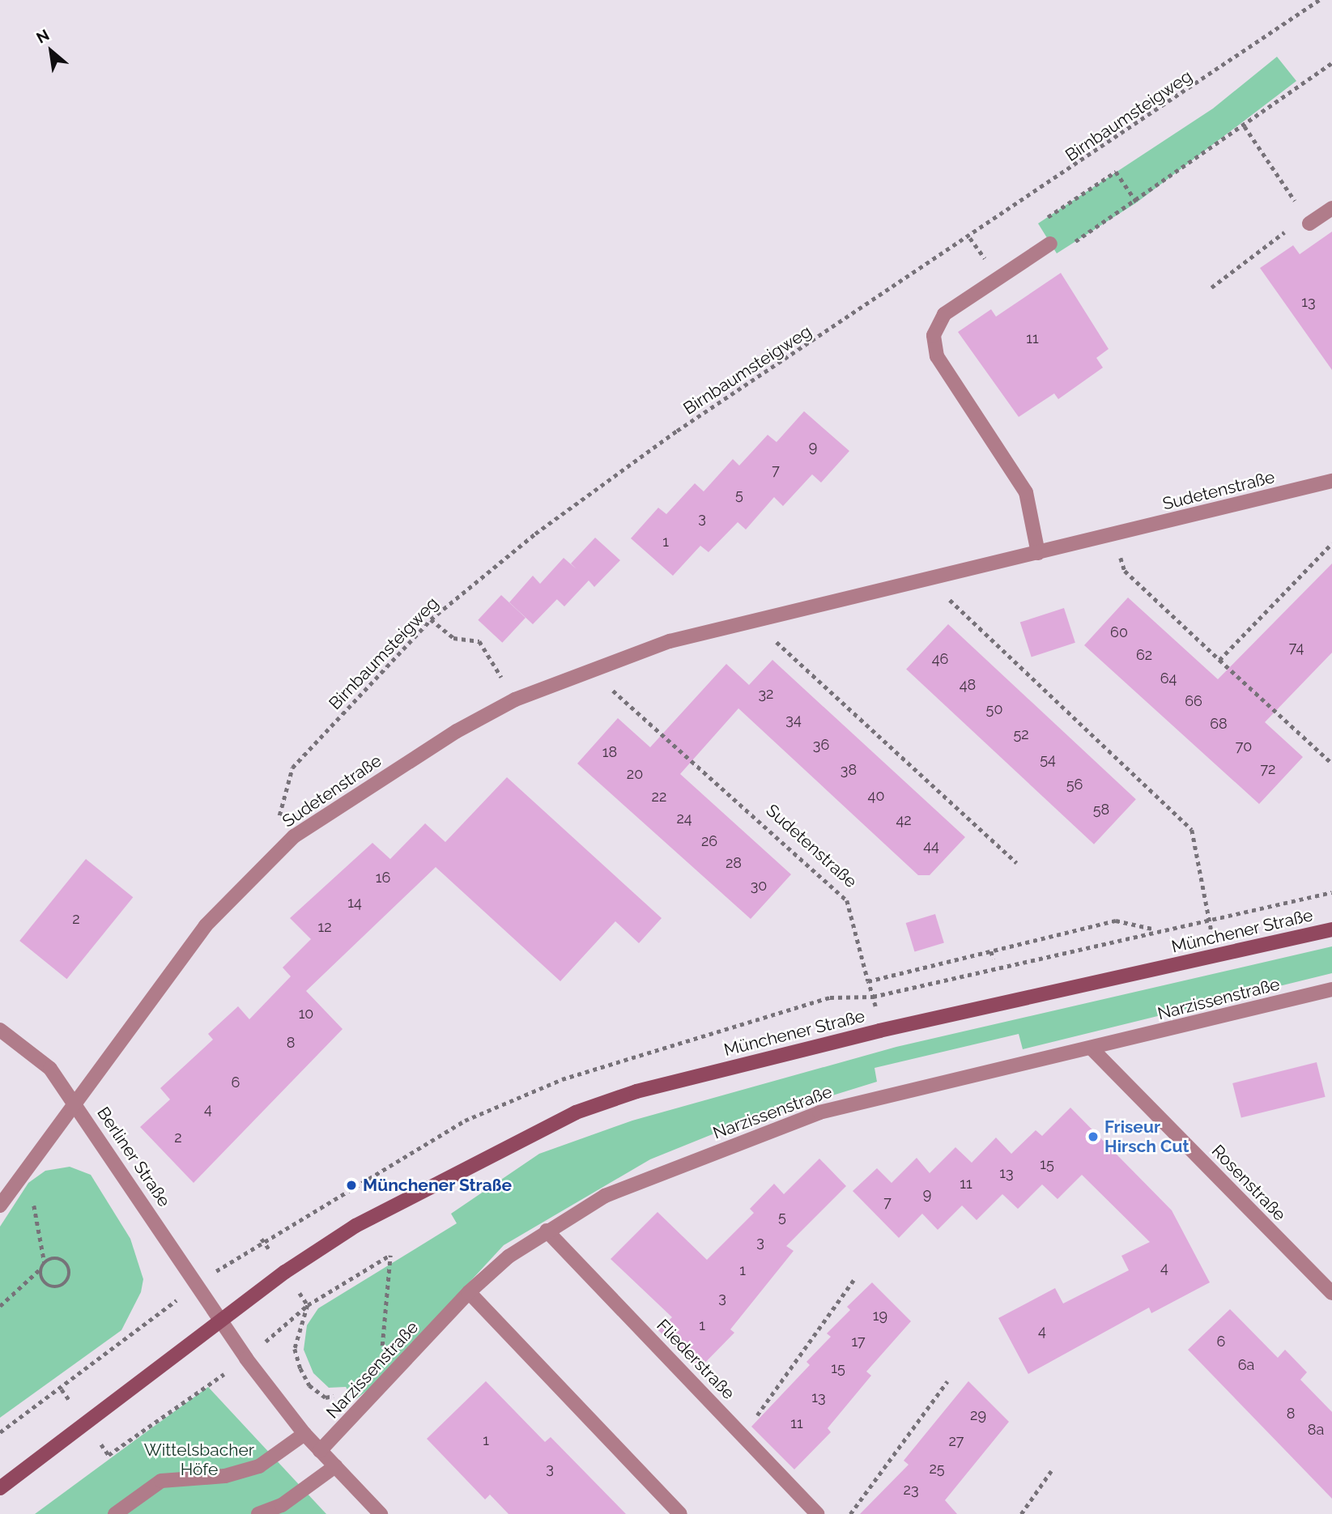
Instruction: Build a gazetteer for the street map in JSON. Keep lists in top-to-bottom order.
{
  "streets": {
    "street": [
      "Sudetenstraße",
      "Münchener Straße",
      "Narzissenstraße",
      "Berliner Straße",
      "Rosenstraße",
      "Fliederstraße"
    ],
    "path": ["Birnbaumsteigweg"]
  },
  "crossings": [
    ["Birnbaumsteigweg", "Sudetenstraße"],
    ["Sudetenstraße", "Münchener Straße"],
    ["Sudetenstraße", "Berliner Straße"],
    ["Münchener Straße", "Berliner Straße"],
    ["Narzissenstraße", "Berliner Straße"],
    ["Narzissenstraße", "Rosenstraße"],
    ["Narzissenstraße", "Fliederstraße"]
  ],
  "parks": ["Wittelsbacher Höfe"],
  "places": ["Friseur Hirsch Cut", "Münchener Straße"],
  "house_numbers": [
    "13",
    "11",
    "9",
    "7",
    "5",
    "3",
    "1",
    "60",
    "74",
    "62",
    "46",
    "64",
    "48",
    "32",
    "66",
    "50",
    "34",
    "68",
    "52",
    "36",
    "70",
    "18",
    "54",
    "72",
    "38",
    "20",
    "56",
    "40",
    "22",
    "58",
    "24",
    "42",
    "26",
    "44",
    "28",
    "16",
    "30",
    "14",
    "2",
    "12",
    "10",
    "8",
    "6",
    "4",
    "2",
    "15",
    "13",
    "11",
    "9",
    "7",
    "5",
    "3",
    "4",
    "1",
    "3",
    "19",
    "1",
    "4",
    "17",
    "6",
    "6a",
    "15",
    "13",
    "8",
    "29",
    "11",
    "8a",
    "1",
    "27",
    "3",
    "25",
    "23"
  ],
  "north": "top left"
}
